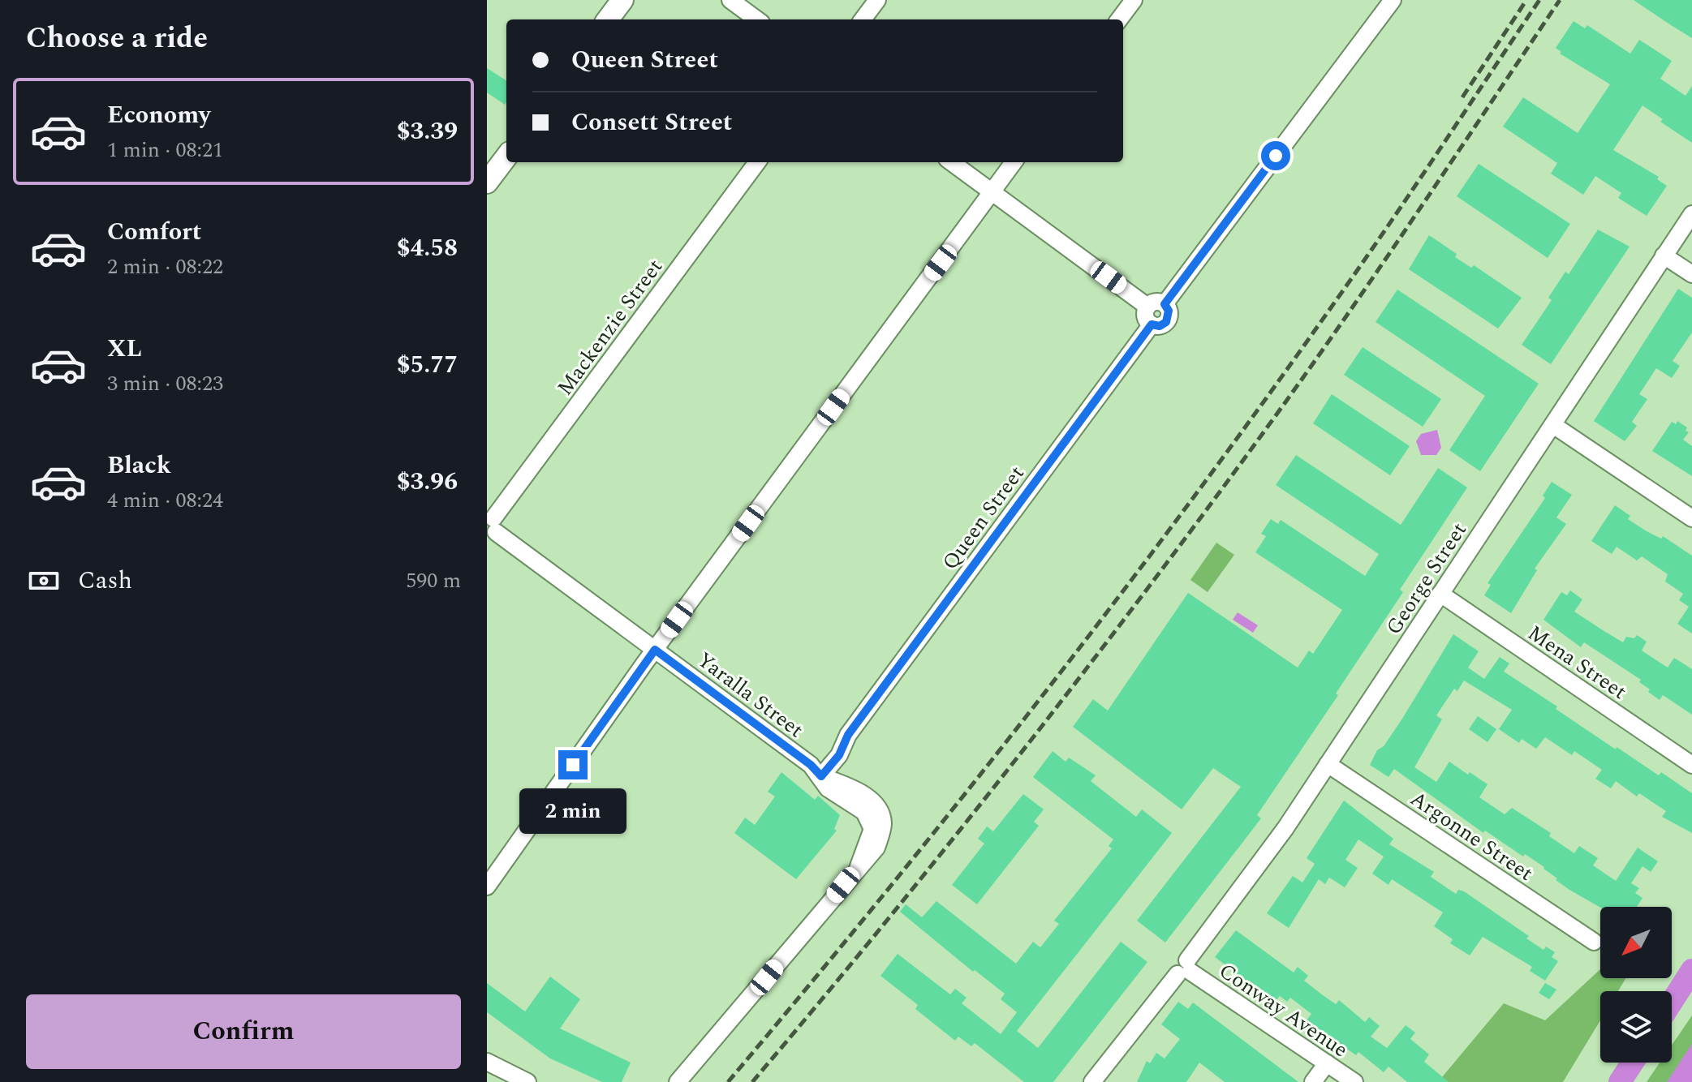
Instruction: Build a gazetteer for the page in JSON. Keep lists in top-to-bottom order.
{
  "streets": {
    "street": [
      "Mackenzie Street",
      "Queen Street",
      "George Street",
      "Mena Street",
      "Yaralla Street",
      "Argonne Street",
      "Conway Avenue"
    ]
  },
  "crossings": [
    ["Mackenzie Street", "Yaralla Street"],
    ["Queen Street", "Yaralla Street"],
    ["George Street", "Mena Street"],
    ["George Street", "Argonne Street"],
    ["George Street", "Conway Avenue"]
  ],
  "north": "bottom left",
  "page": {
    "heading": "Choose a ride",
    "banner": ["Queen Street", "Consett Street"],
    "list": [
      {
        "name": "Economy",
        "note": "1 min · 08:21",
        "value": "$3.39"
      },
      {
        "name": "Comfort",
        "note": "2 min · 08:22",
        "value": "$4.58"
      },
      {
        "name": "XL",
        "note": "3 min · 08:23",
        "value": "$5.77"
      },
      {
        "name": "Black",
        "note": "4 min · 08:24",
        "value": "$3.96"
      }
    ],
    "pay": ["Cash", "590 m"],
    "bubble": "2 min",
    "buttons": "Confirm"
  }
}
